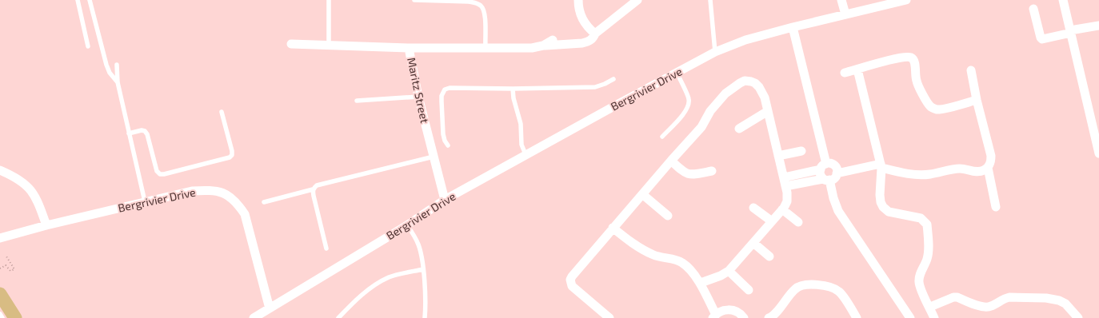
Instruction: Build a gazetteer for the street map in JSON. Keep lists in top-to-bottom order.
{
  "streets": {
    "street": ["Bergrivier Drive", "Maritz Street"]
  },
  "crossings": [
    ["Bergrivier Drive", "Maritz Street"]
  ]
}
